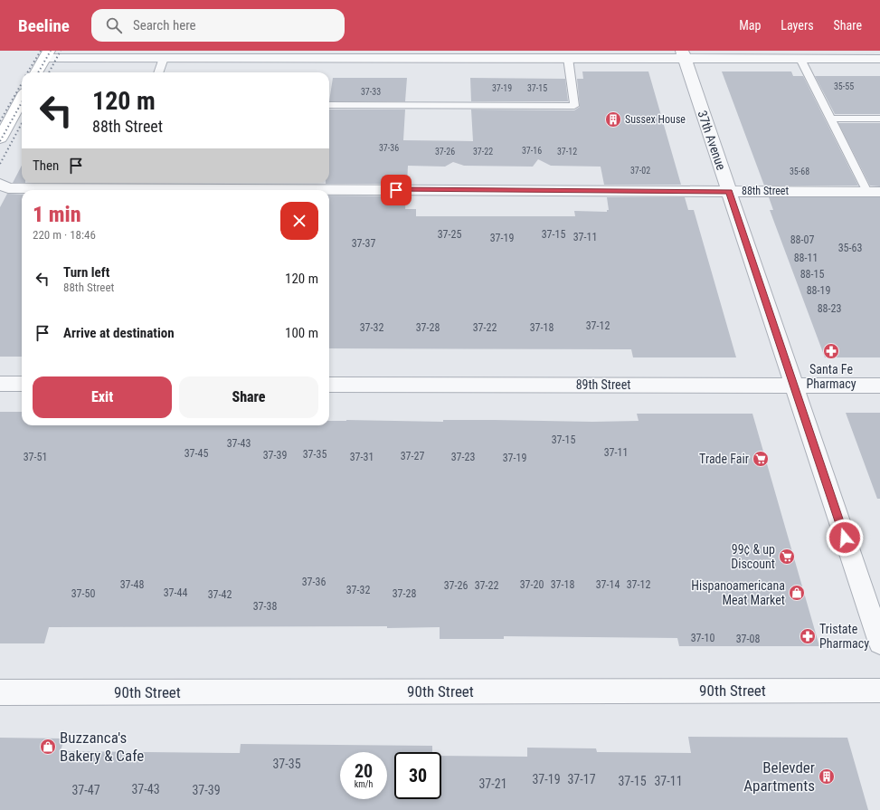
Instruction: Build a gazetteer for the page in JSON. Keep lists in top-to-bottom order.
{
  "streets": {
    "street": [
      "37th Avenue",
      "88th Street",
      "89th Street",
      "90th Street"
    ]
  },
  "crossings": [
    ["37th Avenue", "88th Street"],
    ["37th Avenue", "89th Street"]
  ],
  "places": {
    "building": ["Sussex House", "Belevder Apartments"],
    "pharmacy": ["Santa Fe Pharmacy", "Tristate Pharmacy"],
    "supermarket": ["Trade Fair", "99¢ & up Discount"],
    "shop": ["Hispanoamericana Meat Market", "Buzzanca's Bakery & Cafe"]
  },
  "house_numbers": [
    "35-55",
    "37-19",
    "37-15",
    "37-33",
    "37-36",
    "37-16",
    "37-26",
    "37-22",
    "37-12",
    "37-02",
    "35-68",
    "37-25",
    "37-15",
    "37-11",
    "37-19",
    "88-07",
    "37-37",
    "35-63",
    "88-11",
    "88-15",
    "88-19",
    "88-23",
    "37-12",
    "37-32",
    "37-28",
    "37-22",
    "37-18",
    "37-15",
    "37-43",
    "37-11",
    "37-45",
    "37-35",
    "37-39",
    "37-27",
    "37-51",
    "37-31",
    "37-23",
    "37-19",
    "37-36",
    "37-48",
    "37-20",
    "37-18",
    "37-14",
    "37-12",
    "37-26",
    "37-22",
    "37-32",
    "37-44",
    "37-50",
    "37-28",
    "37-42",
    "37-38",
    "37-10",
    "37-08",
    "37-35",
    "37-19",
    "37-17",
    "37-15",
    "37-11",
    "37-21",
    "37-43",
    "37-47",
    "37-39"
  ],
  "page": {
    "header": "Beeline",
    "search": "Search here",
    "nav": ["Map", "Layers", "Share"],
    "turn": ["120 m", "88th Street"],
    "then": "Then",
    "heading": ["1 min", "220 m · 18:46"],
    "list": [
      {
        "name": "Turn left",
        "note": "88th Street",
        "value": "120 m"
      },
      {
        "name": "Arrive at destination",
        "value": "100 m"
      }
    ],
    "buttons": ["Exit", "Share"],
    "speed": "20 km/h",
    "limit": "30"
  }
}
